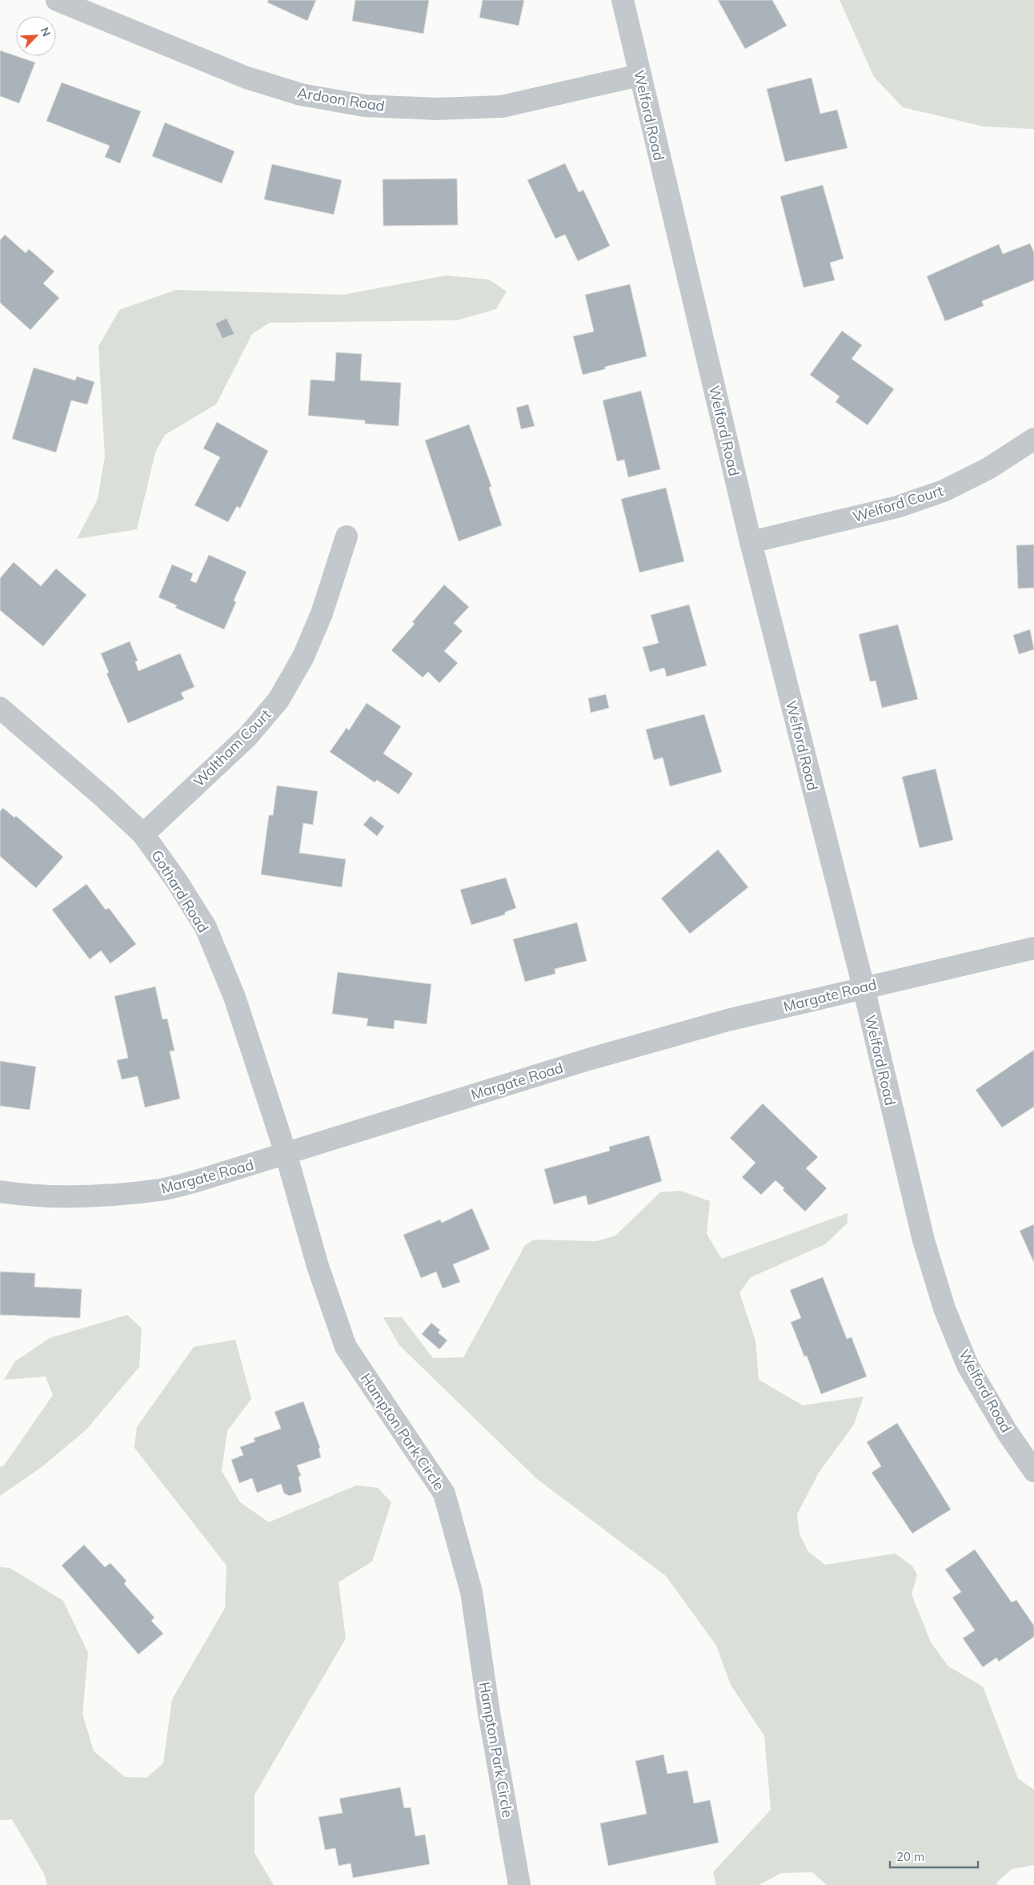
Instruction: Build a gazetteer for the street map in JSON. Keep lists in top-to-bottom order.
{
  "streets": {
    "street": [
      "Ardoon Road",
      "Welford Road",
      "Welford Court",
      "Waltham Court",
      "Gothard Road",
      "Margate Road",
      "Hampton Park Circle"
    ]
  },
  "crossings": [
    ["Ardoon Road", "Welford Road"],
    ["Welford Road", "Welford Court"],
    ["Welford Road", "Margate Road"],
    ["Waltham Court", "Gothard Road"],
    ["Gothard Road", "Margate Road"],
    ["Gothard Road", "Hampton Park Circle"],
    ["Margate Road", "Hampton Park Circle"]
  ],
  "scale_bar": "20 m",
  "north": "top right"
}
